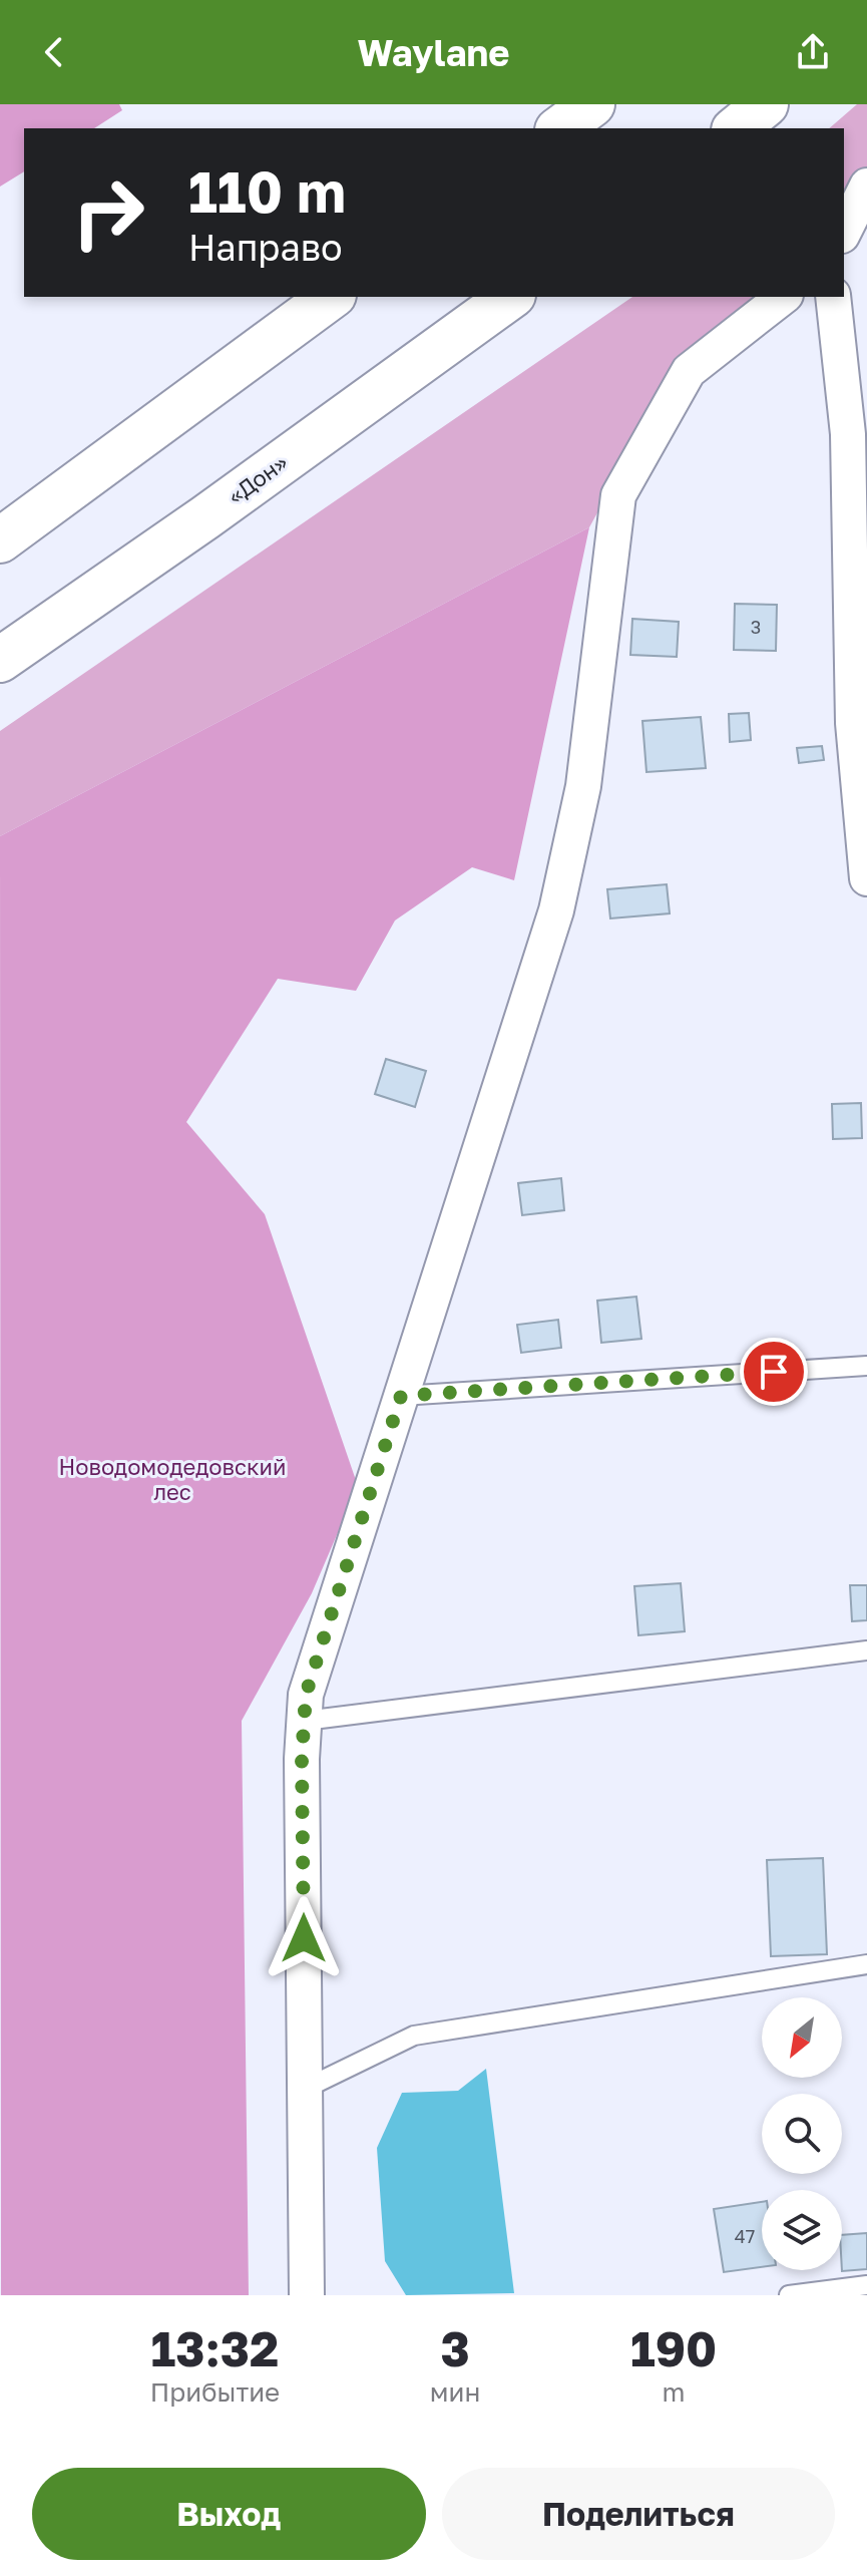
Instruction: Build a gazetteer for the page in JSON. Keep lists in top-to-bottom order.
{
  "streets": {
    "highway": ["«Дон»"]
  },
  "parks": ["Новодомодедовский лес"],
  "house_numbers": ["3", "47"],
  "north": "bottom left",
  "page": {
    "header": "Waylane",
    "turn": ["110 m", "Направо"],
    "eta": [
      "13:32",
      "Прибытие",
      "3",
      "мин",
      "190",
      "m"
    ],
    "buttons": ["Выход", "Поделиться"]
  }
}
